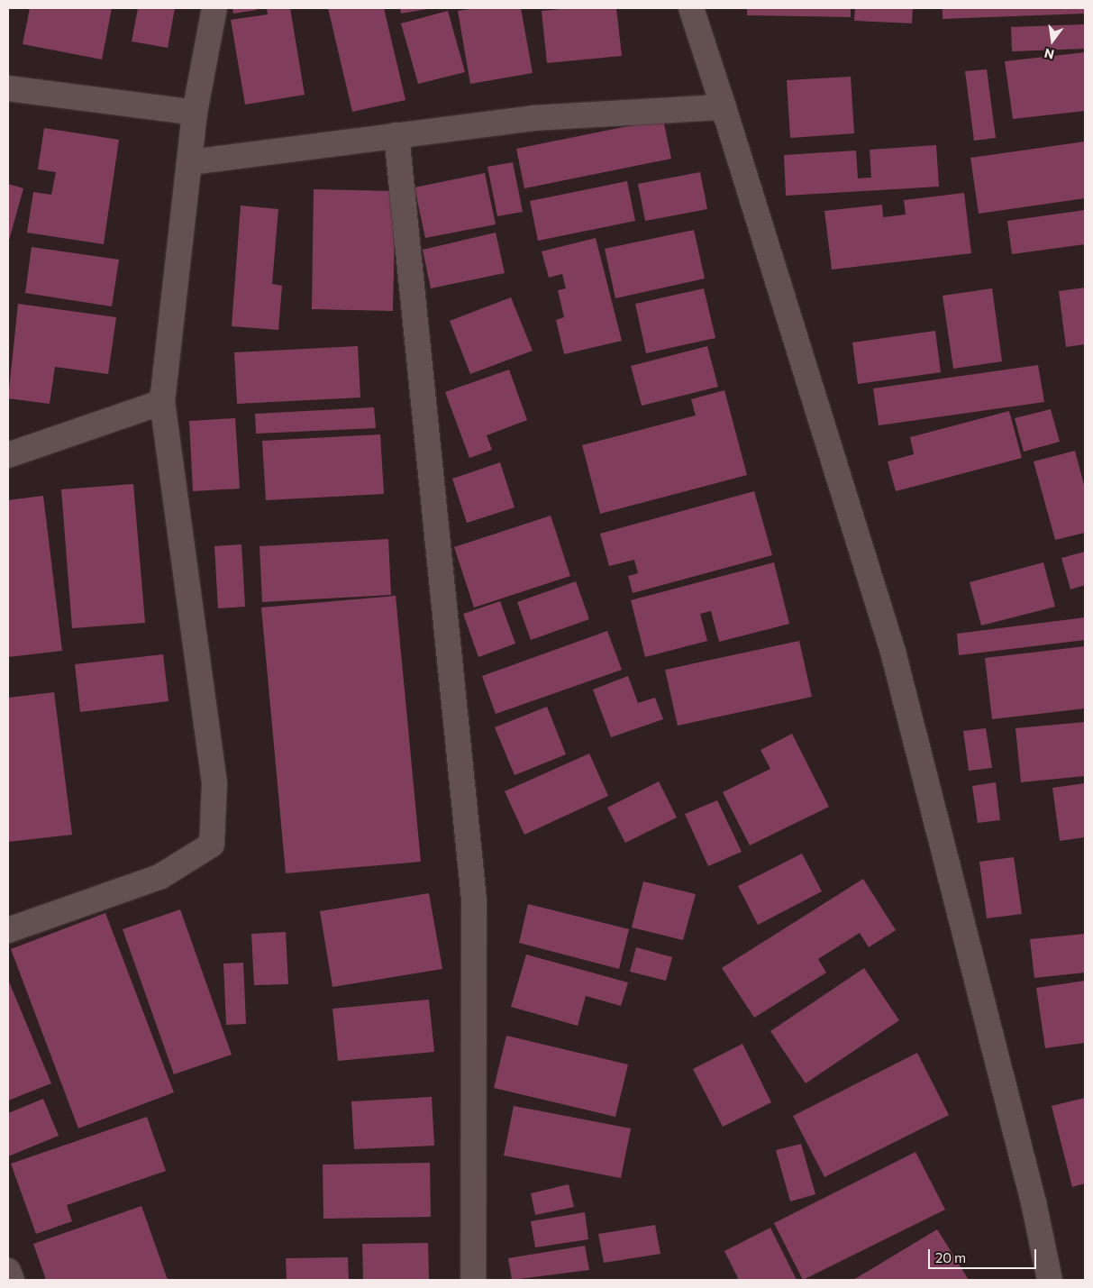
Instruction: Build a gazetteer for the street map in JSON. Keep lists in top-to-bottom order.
{
  "scale_bar": "20 m",
  "north": "bottom"
}
